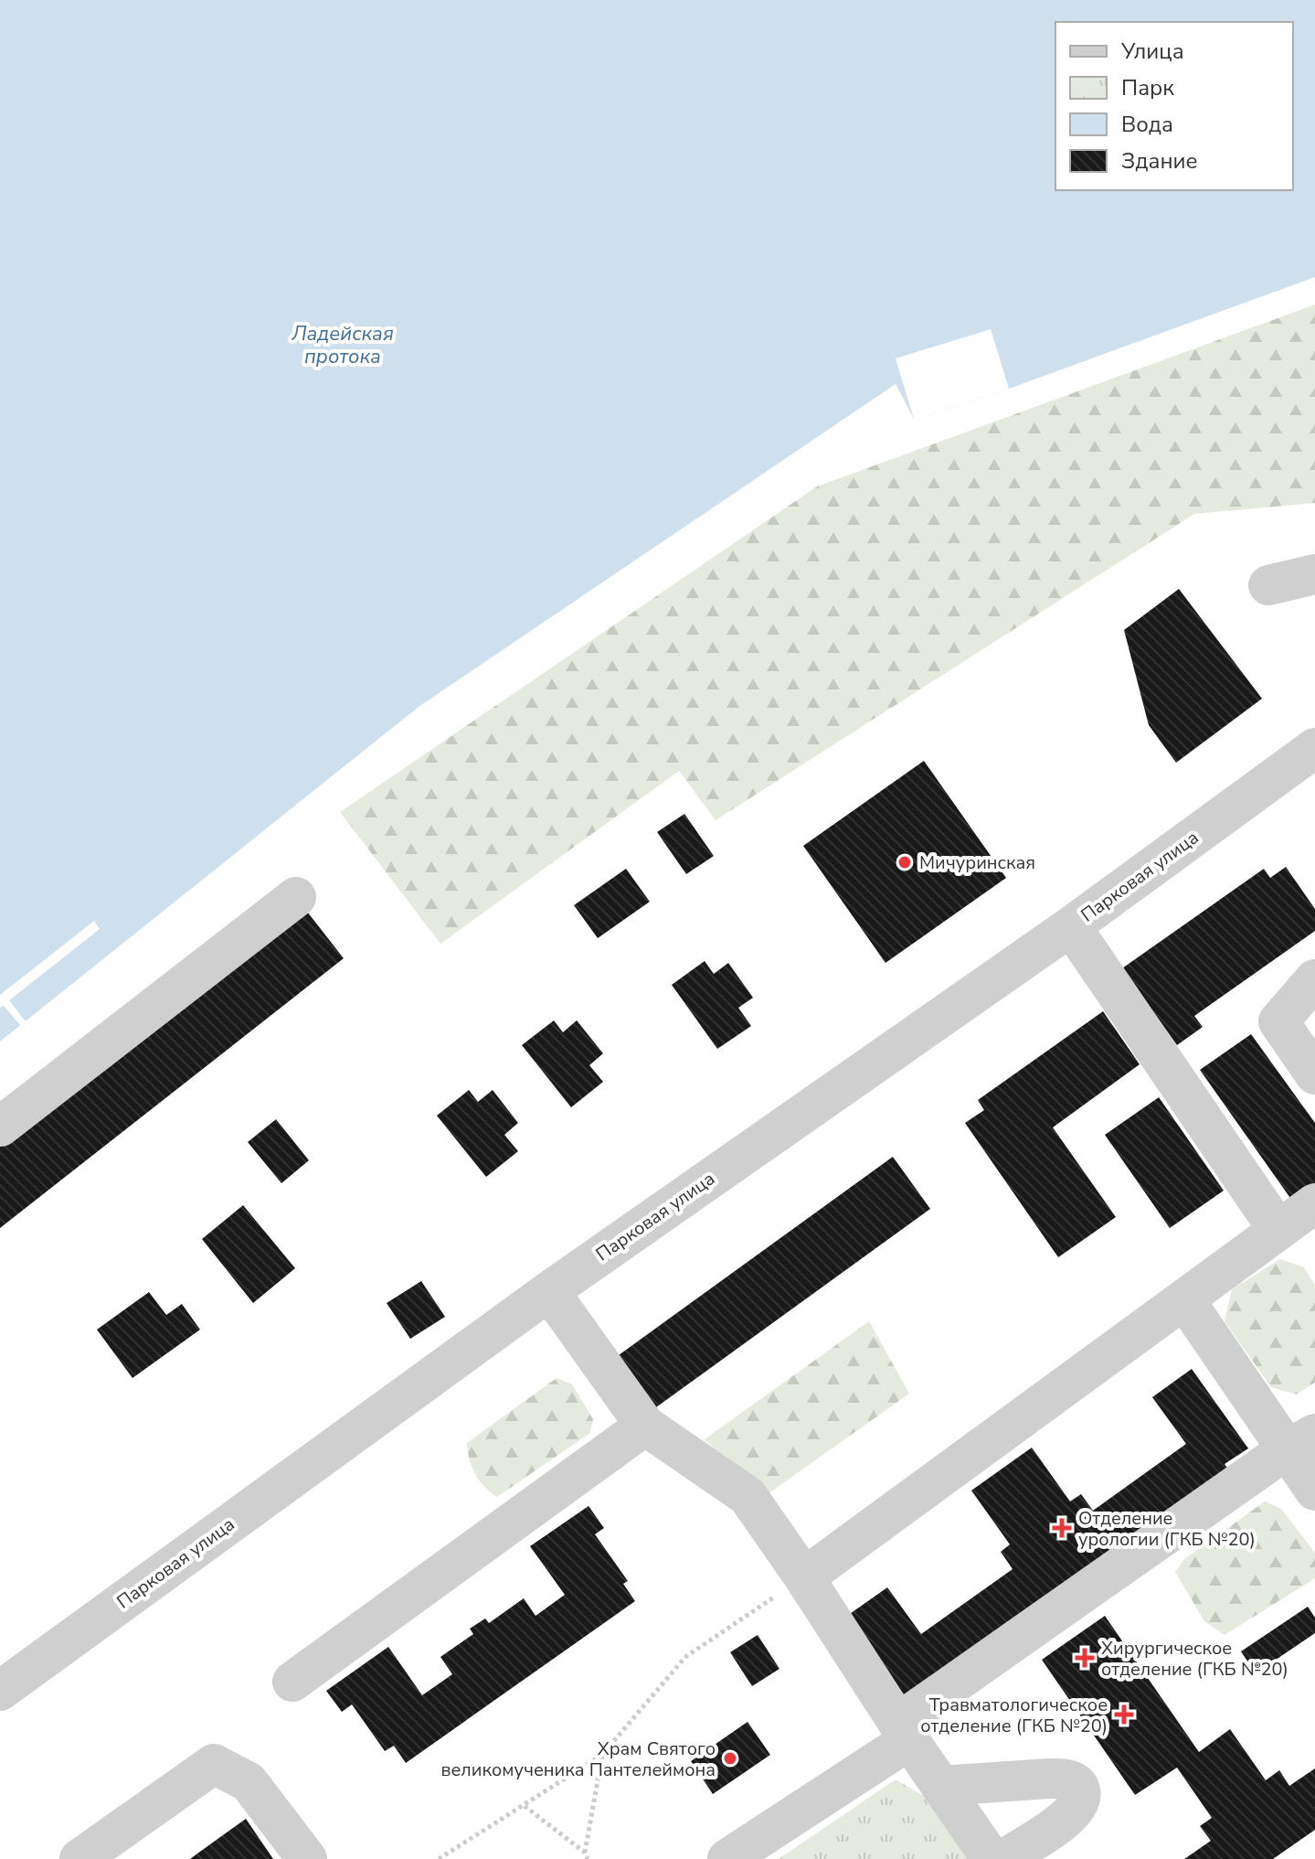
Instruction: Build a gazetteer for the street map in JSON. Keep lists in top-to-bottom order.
{
  "streets": {
    "street": ["Парковая улица"]
  },
  "water": ["Ладейская протока"],
  "places": {
    "other": ["Мичуринская", "Храм Святого великомученика Пантелеймона"],
    "health": ["Отделение урологии (ГКБ №20)", "Хирургическое отделение (ГКБ №20)", "Травматологическое отделение (ГКБ №20)"]
  },
  "legend": [
    "Улица",
    "Парк",
    "Вода",
    "Здание"
  ]
}
